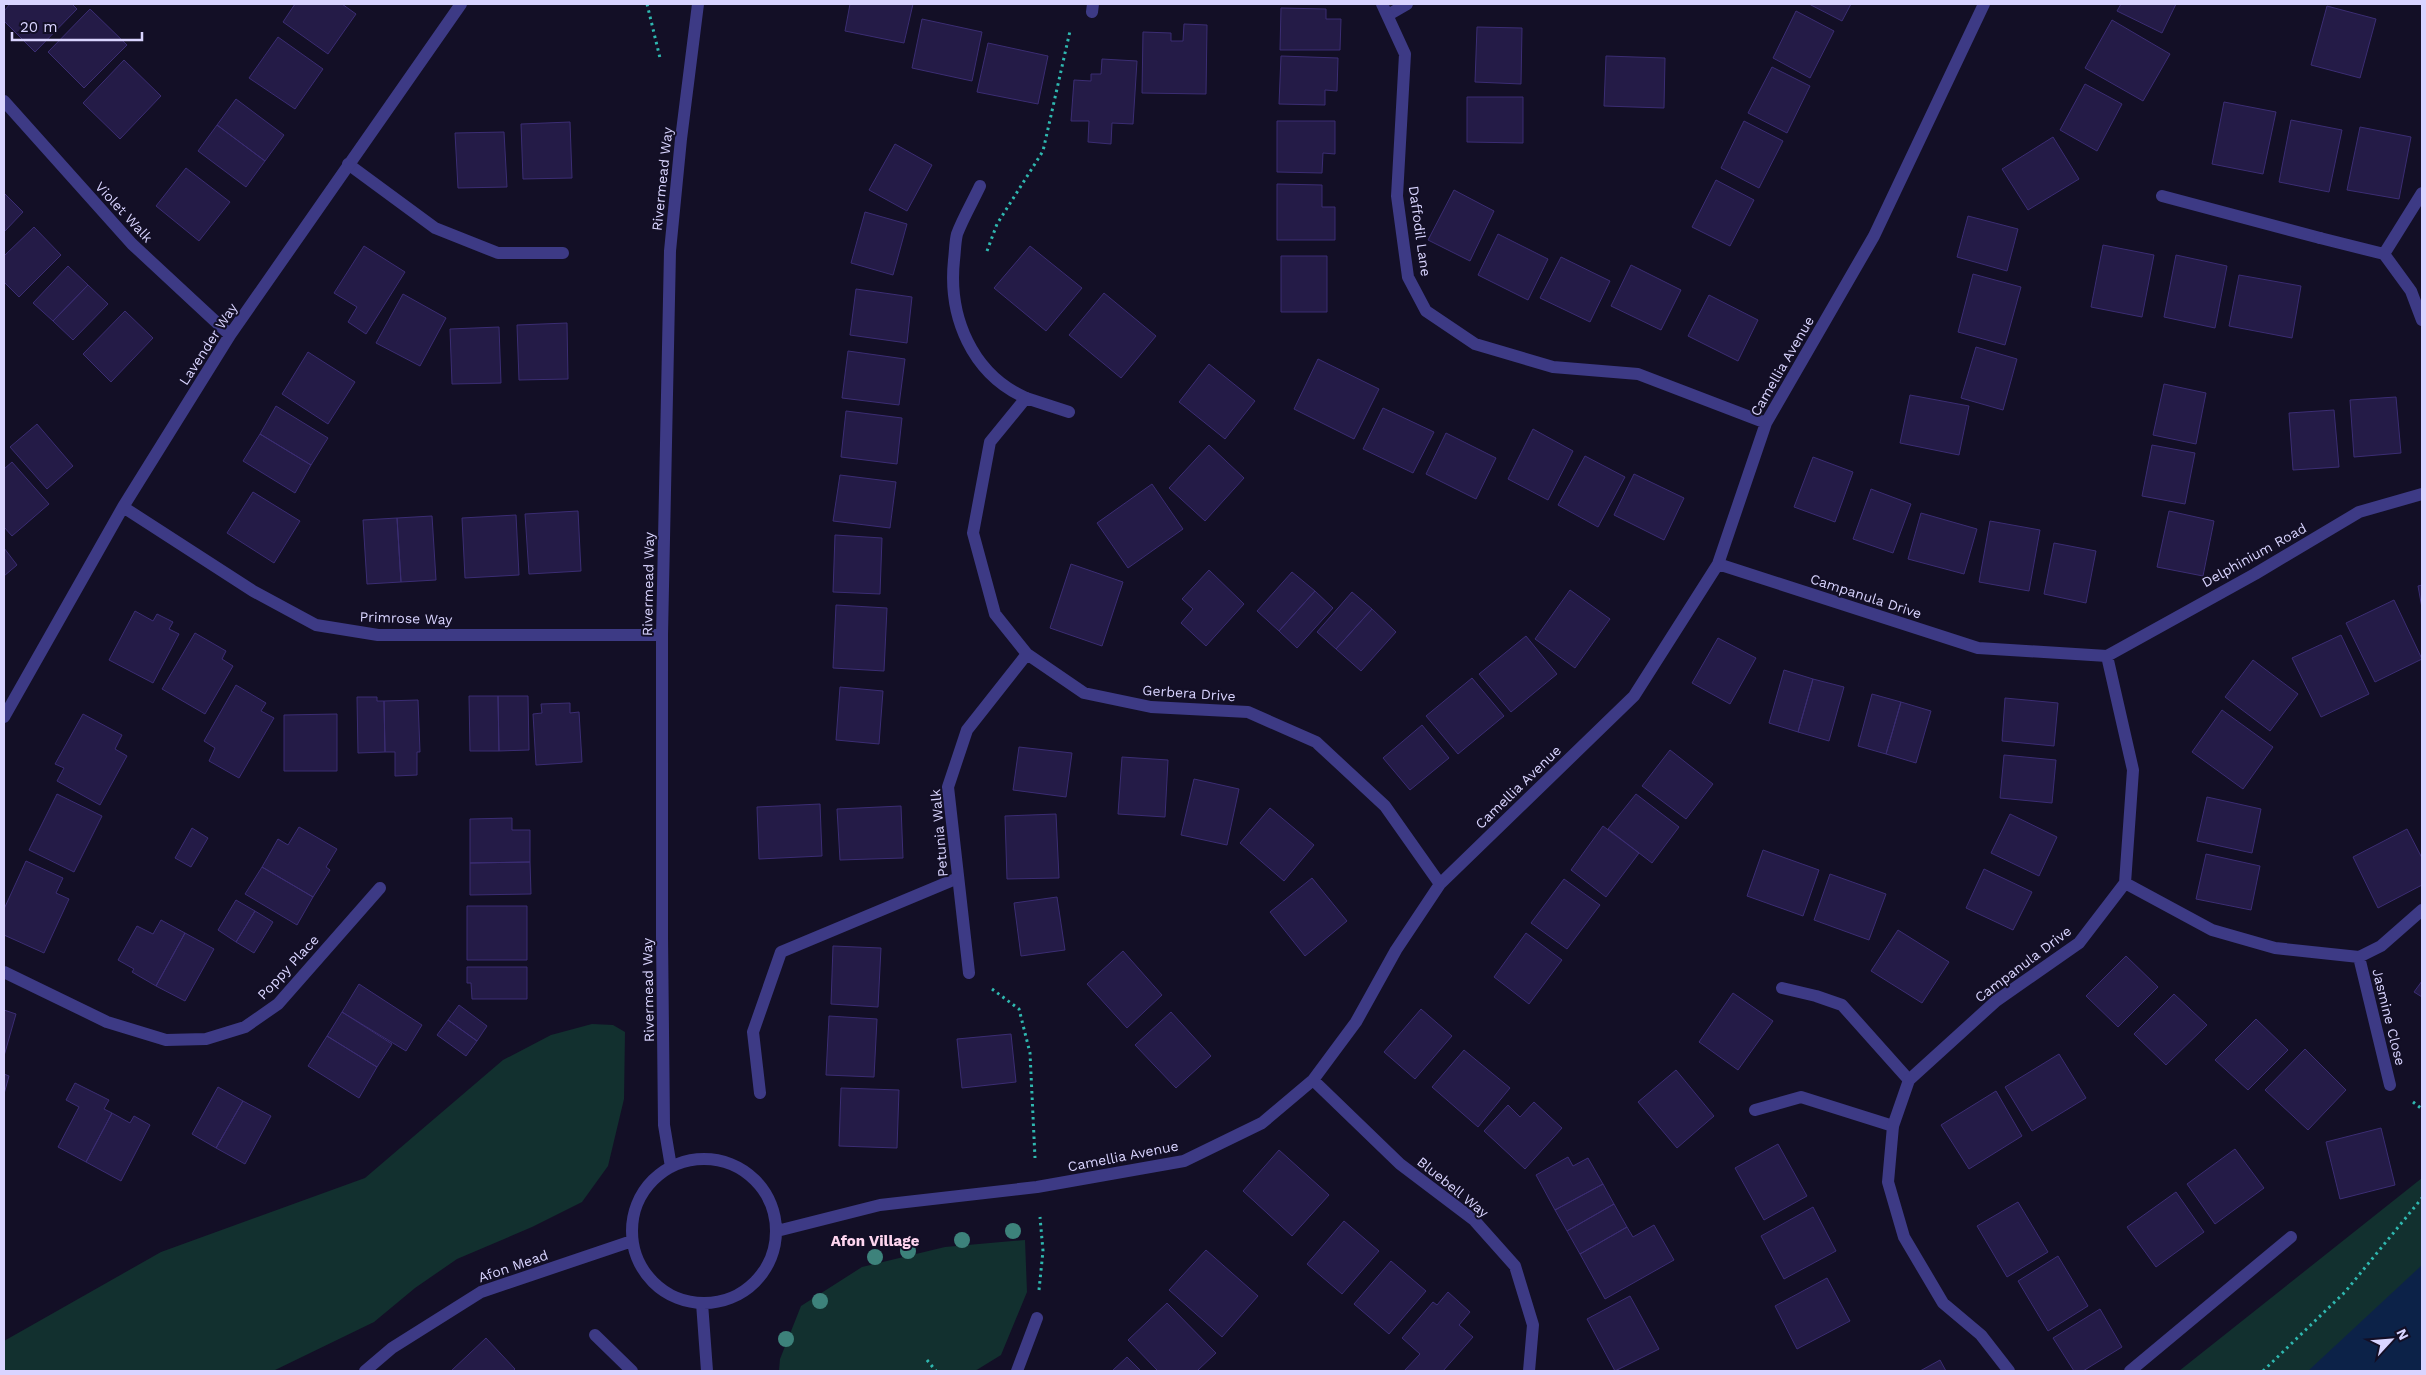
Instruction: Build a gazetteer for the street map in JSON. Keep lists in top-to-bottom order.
{
  "streets": {
    "street": [
      "Rivermead Way",
      "Violet Walk",
      "Daffodil Lane",
      "Lavender Way",
      "Camellia Avenue",
      "Delphinium Road",
      "Campanula Drive",
      "Primrose Way",
      "Gerbera Drive",
      "Petunia Walk",
      "Poppy Place",
      "Jasmine Close",
      "Bluebell Way",
      "Afon Mead"
    ]
  },
  "crossings": [
    ["Rivermead Way", "Camellia Avenue"],
    ["Rivermead Way", "Primrose Way"],
    ["Rivermead Way", "Afon Mead"],
    ["Violet Walk", "Lavender Way"],
    ["Daffodil Lane", "Camellia Avenue"],
    ["Lavender Way", "Primrose Way"],
    ["Camellia Avenue", "Campanula Drive"],
    ["Camellia Avenue", "Gerbera Drive"],
    ["Camellia Avenue", "Bluebell Way"],
    ["Camellia Avenue", "Afon Mead"],
    ["Delphinium Road", "Campanula Drive"],
    ["Campanula Drive", "Jasmine Close"],
    ["Gerbera Drive", "Petunia Walk"]
  ],
  "districts": ["Afon Village"],
  "scale_bar": "20 m",
  "north": "top right"
}
